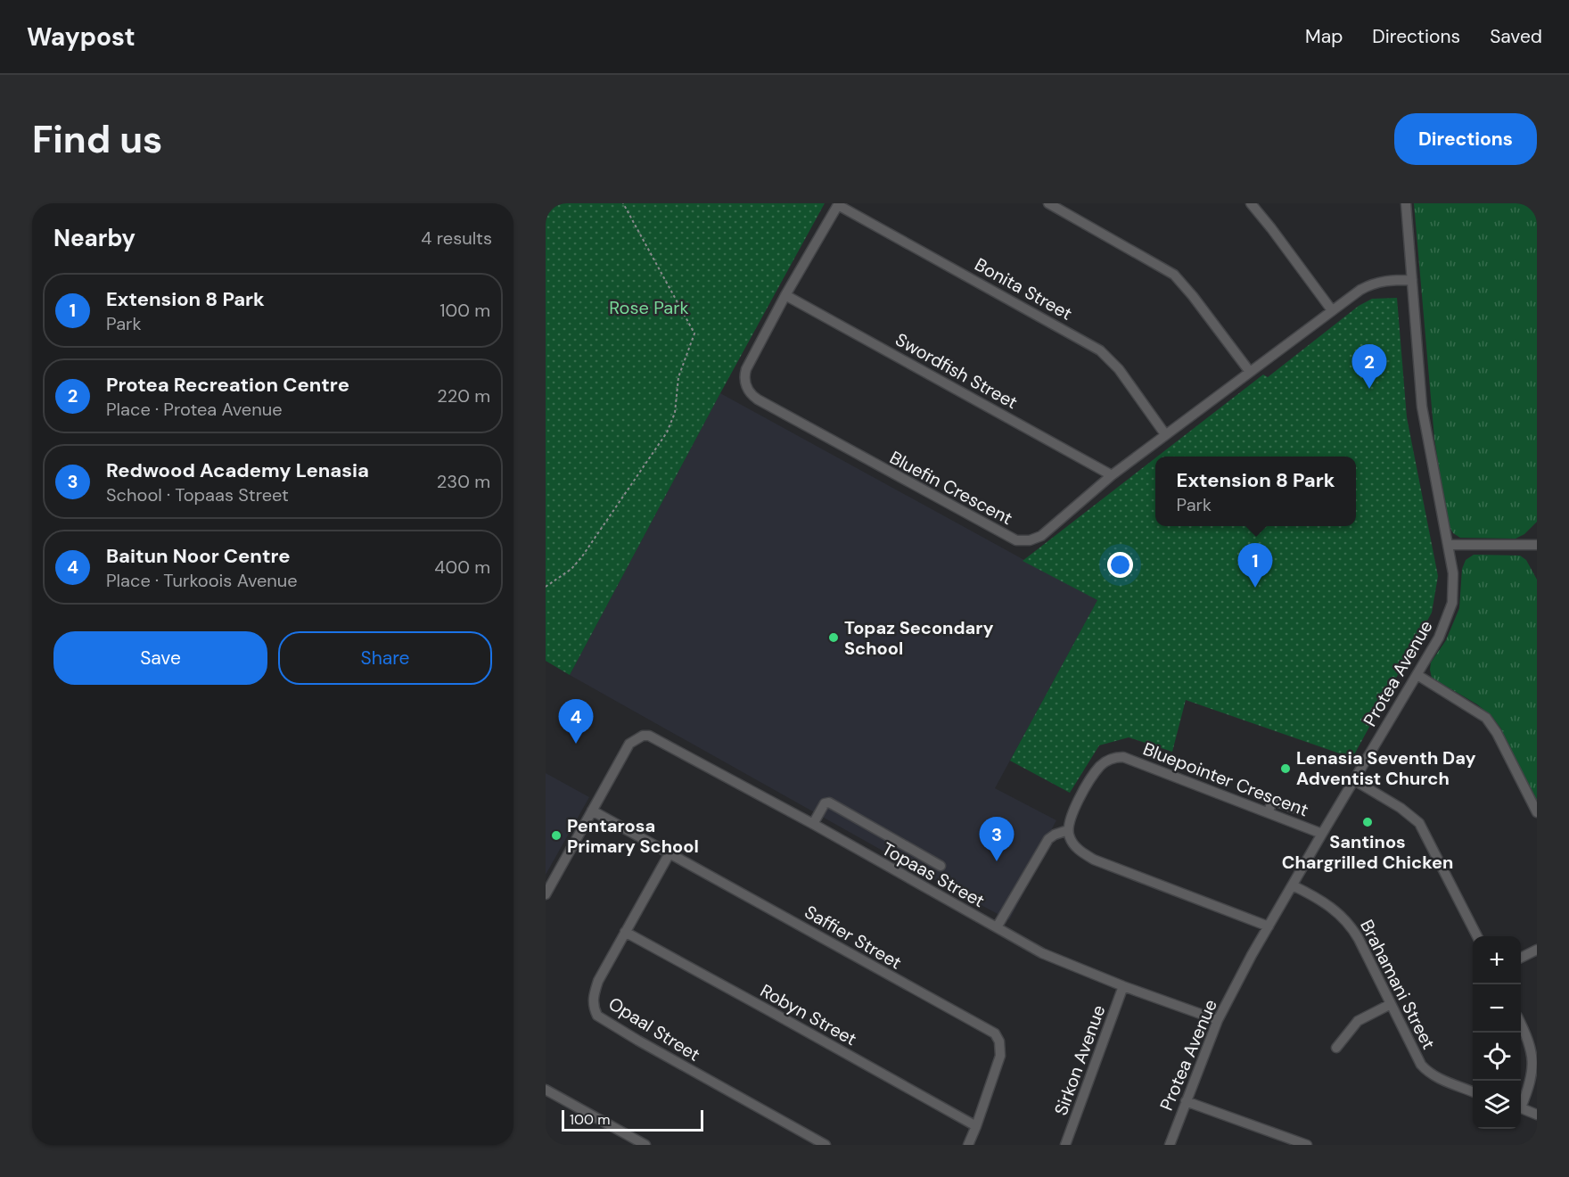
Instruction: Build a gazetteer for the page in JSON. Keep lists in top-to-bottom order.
{
  "streets": {
    "street": [
      "Bonita Street",
      "Swordfish Street",
      "Bluefin Crescent",
      "Protea Avenue",
      "Bluepointer Crescent",
      "Topaas Street",
      "Saffier Street",
      "Brahamani Street",
      "Robyn Street",
      "Opaal Street",
      "Sirkon Avenue"
    ]
  },
  "crossings": [
    ["Bonita Street", "Bluefin Crescent"],
    ["Swordfish Street", "Bluefin Crescent"],
    ["Bluefin Crescent", "Protea Avenue"],
    ["Protea Avenue", "Bluepointer Crescent"],
    ["Protea Avenue", "Topaas Street"],
    ["Protea Avenue", "Brahamani Street"],
    ["Topaas Street", "Saffier Street"],
    ["Topaas Street", "Sirkon Avenue"],
    ["Saffier Street", "Robyn Street"],
    ["Saffier Street", "Opaal Street"],
    ["Robyn Street", "Opaal Street"]
  ],
  "parks": ["Rose Park"],
  "places": [
    "Topaz Secondary School",
    "Lenasia Seventh Day Adventist Church",
    "Santinos Chargrilled Chicken",
    "Pentarosa Primary School"
  ],
  "scale_bar": "100 m",
  "page": {
    "header": "Waypost",
    "nav": ["Map", "Directions", "Saved"],
    "buttons": [
      "Directions",
      ["Save", "Share"]
    ],
    "title": "Find us",
    "heading": ["Nearby", "4 results"],
    "list": [
      {
        "mark": "1",
        "name": "Extension 8 Park",
        "note": "Park",
        "value": "100 m"
      },
      {
        "mark": "2",
        "name": "Protea Recreation Centre",
        "note": "Place · Protea Avenue",
        "value": "220 m"
      },
      {
        "mark": "3",
        "name": "Redwood Academy Lenasia",
        "note": "School · Topaas Street",
        "value": "230 m"
      },
      {
        "mark": "4",
        "name": "Baitun Noor Centre",
        "note": "Place · Turkoois Avenue",
        "value": "400 m"
      }
    ],
    "pins": [
      "2",
      "1",
      "4",
      "3"
    ],
    "popup": ["Extension 8 Park", "Park"],
    "map_buttons": ["+", "−"],
    "scale": "100 m"
  }
}
